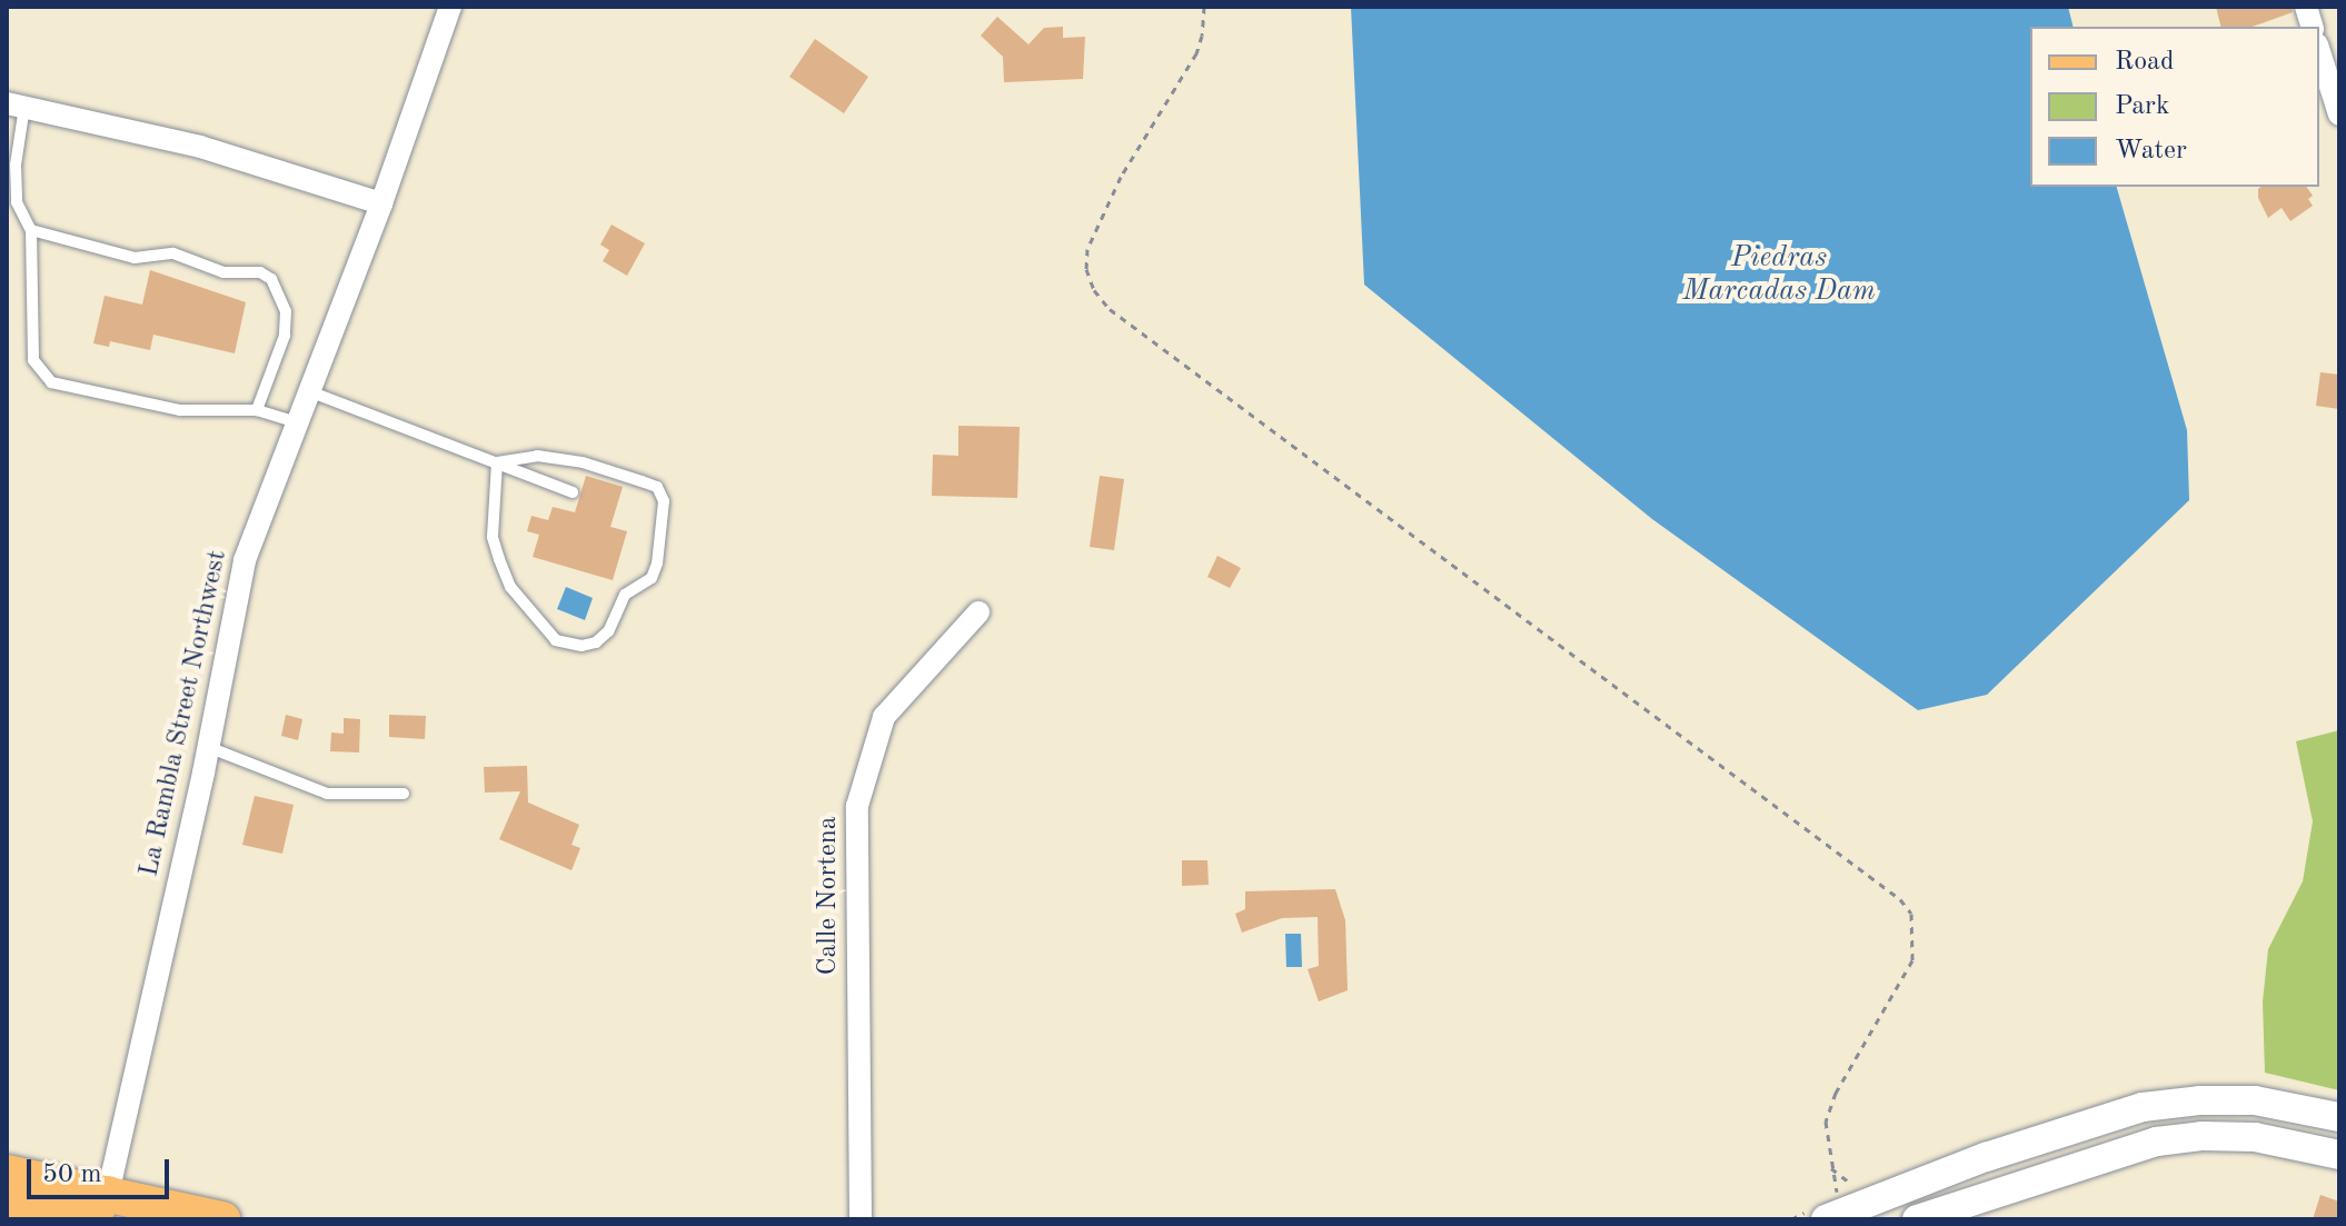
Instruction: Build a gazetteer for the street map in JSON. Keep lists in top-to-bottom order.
{
  "streets": {
    "street": ["La Rambla Street Northwest", "Calle Nortena"]
  },
  "water": ["Piedras Marcadas Dam"],
  "legend": ["Road", "Park", "Water"],
  "scale_bar": "50 m"
}
